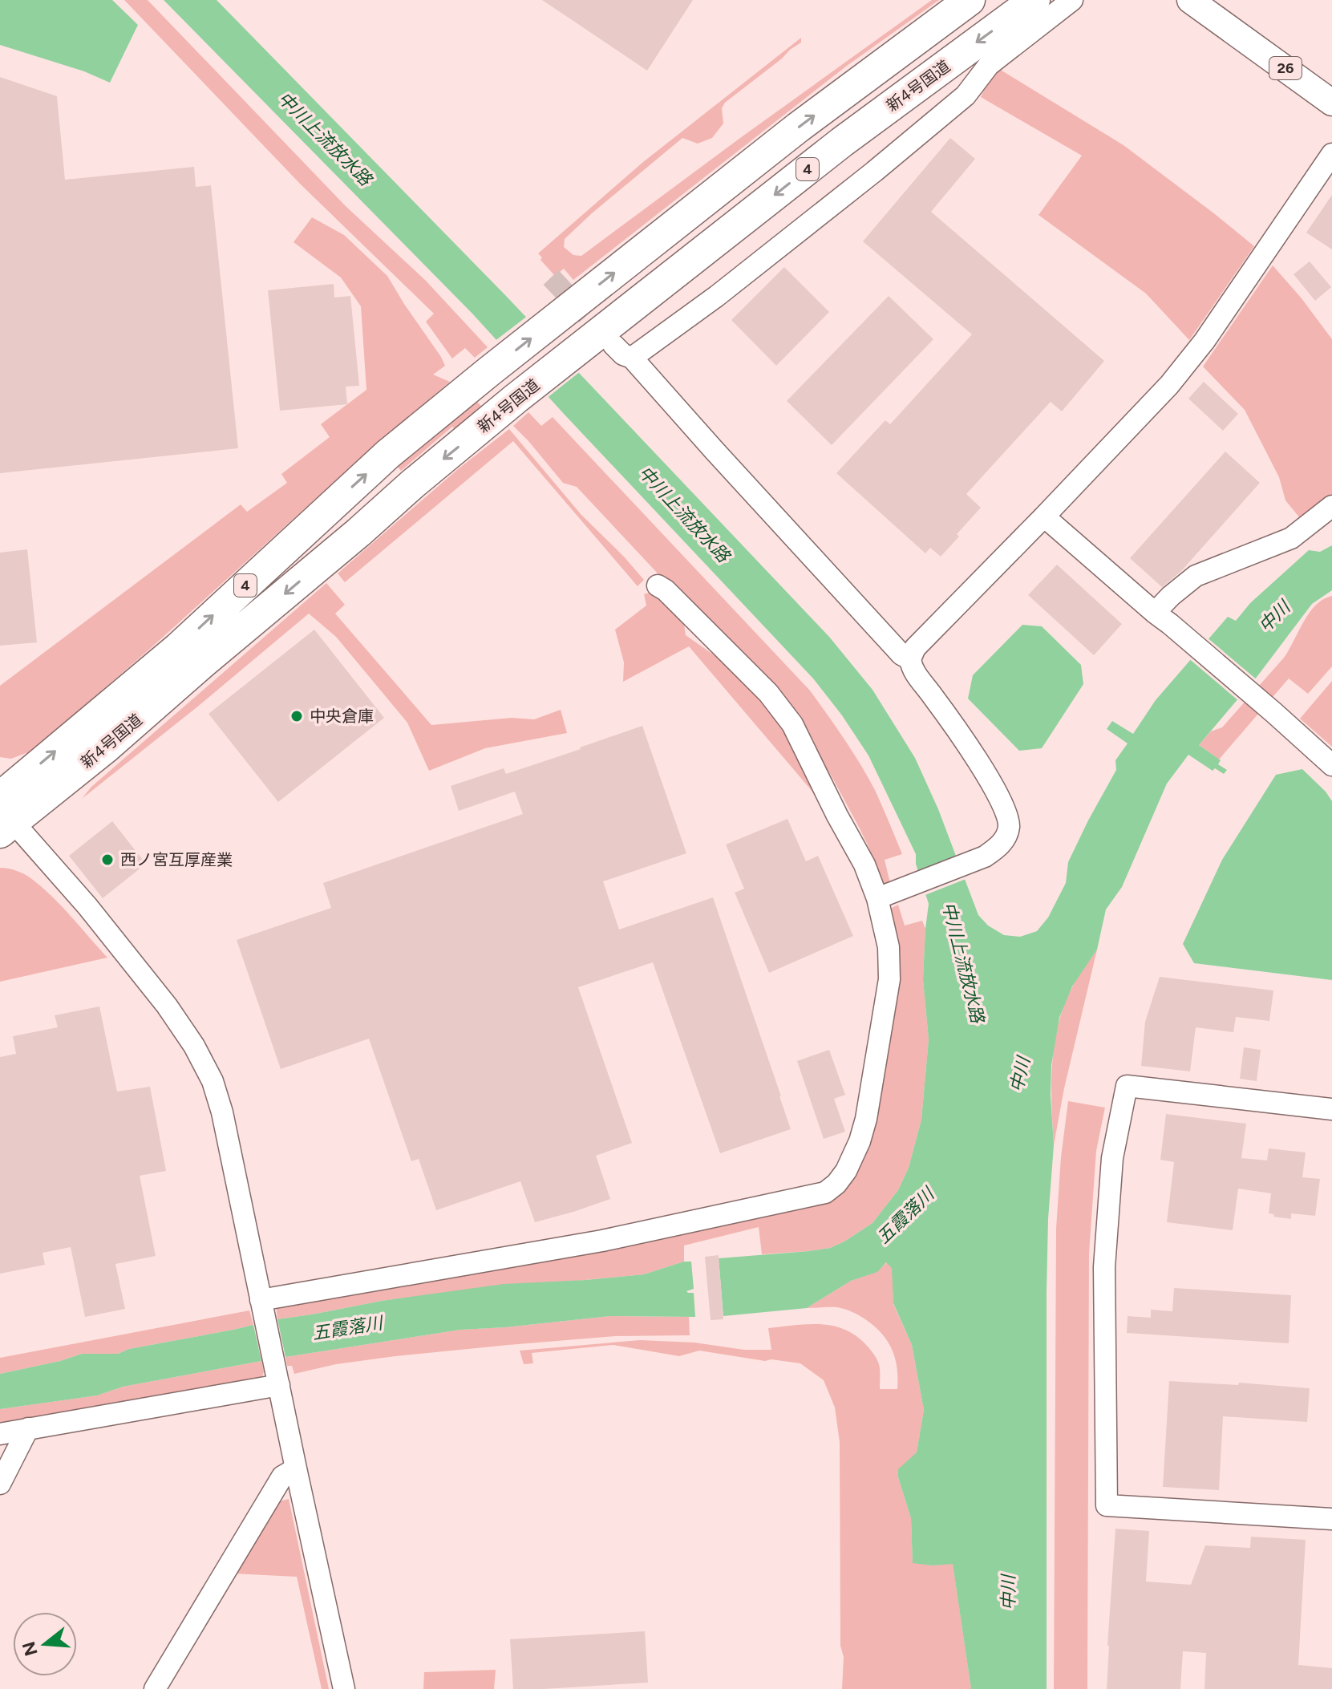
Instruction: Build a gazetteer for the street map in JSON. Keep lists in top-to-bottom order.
{
  "streets": {
    "highway": ["新4号国道", "4"],
    "main road": ["26"]
  },
  "water": ["中川上流放水路", "中川", "五霞落川"],
  "places": ["中央倉庫", "西ノ宮互厚産業"],
  "north": "left"
}
